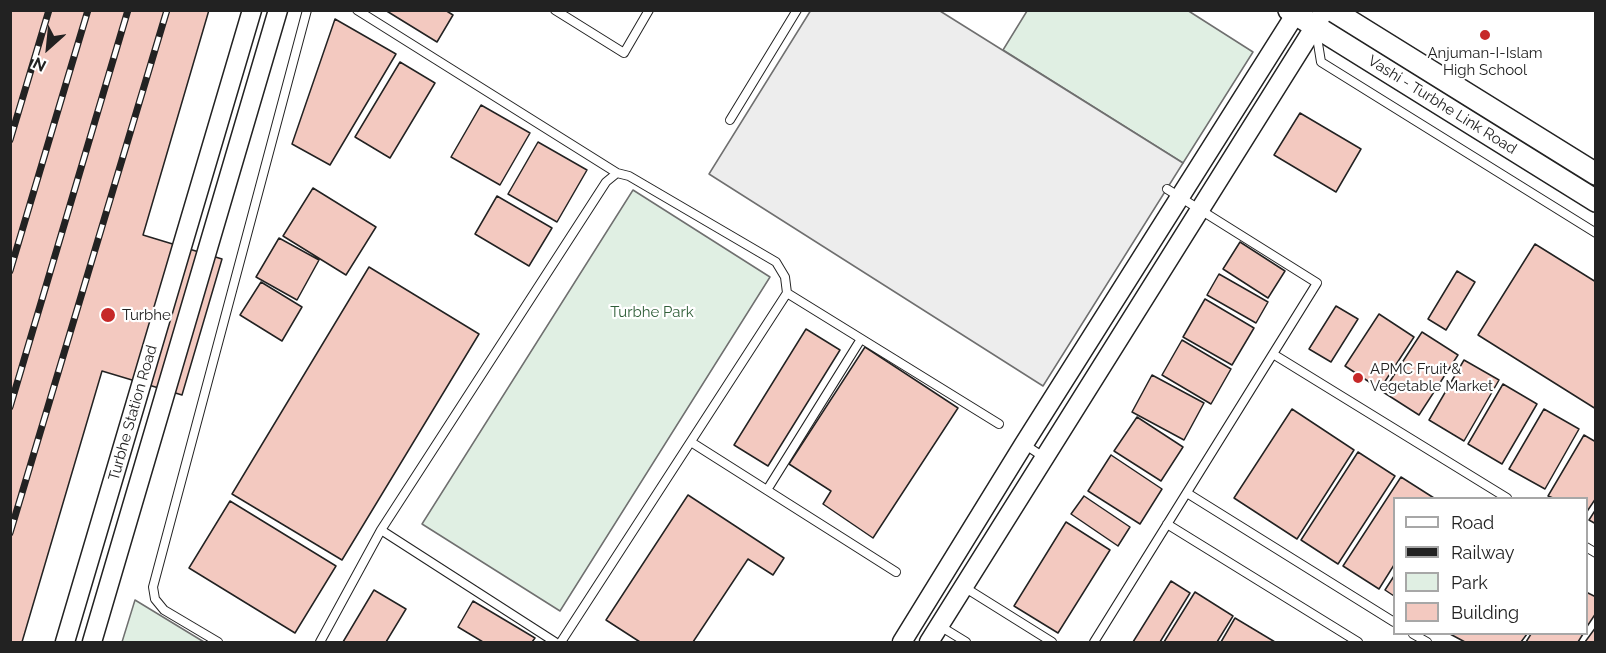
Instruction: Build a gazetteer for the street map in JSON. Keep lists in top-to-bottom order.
{
  "streets": {
    "main road": ["Vashi - Turbhe Link Road"],
    "street": ["Turbhe Station Road"]
  },
  "parks": ["Turbhe Park"],
  "places": ["Anjuman-I-Islam High School", "Turbhe", "APMC Fruit & Vegetable Market"],
  "legend": [
    "Road",
    "Railway",
    "Park",
    "Building"
  ],
  "north": "bottom left"
}
